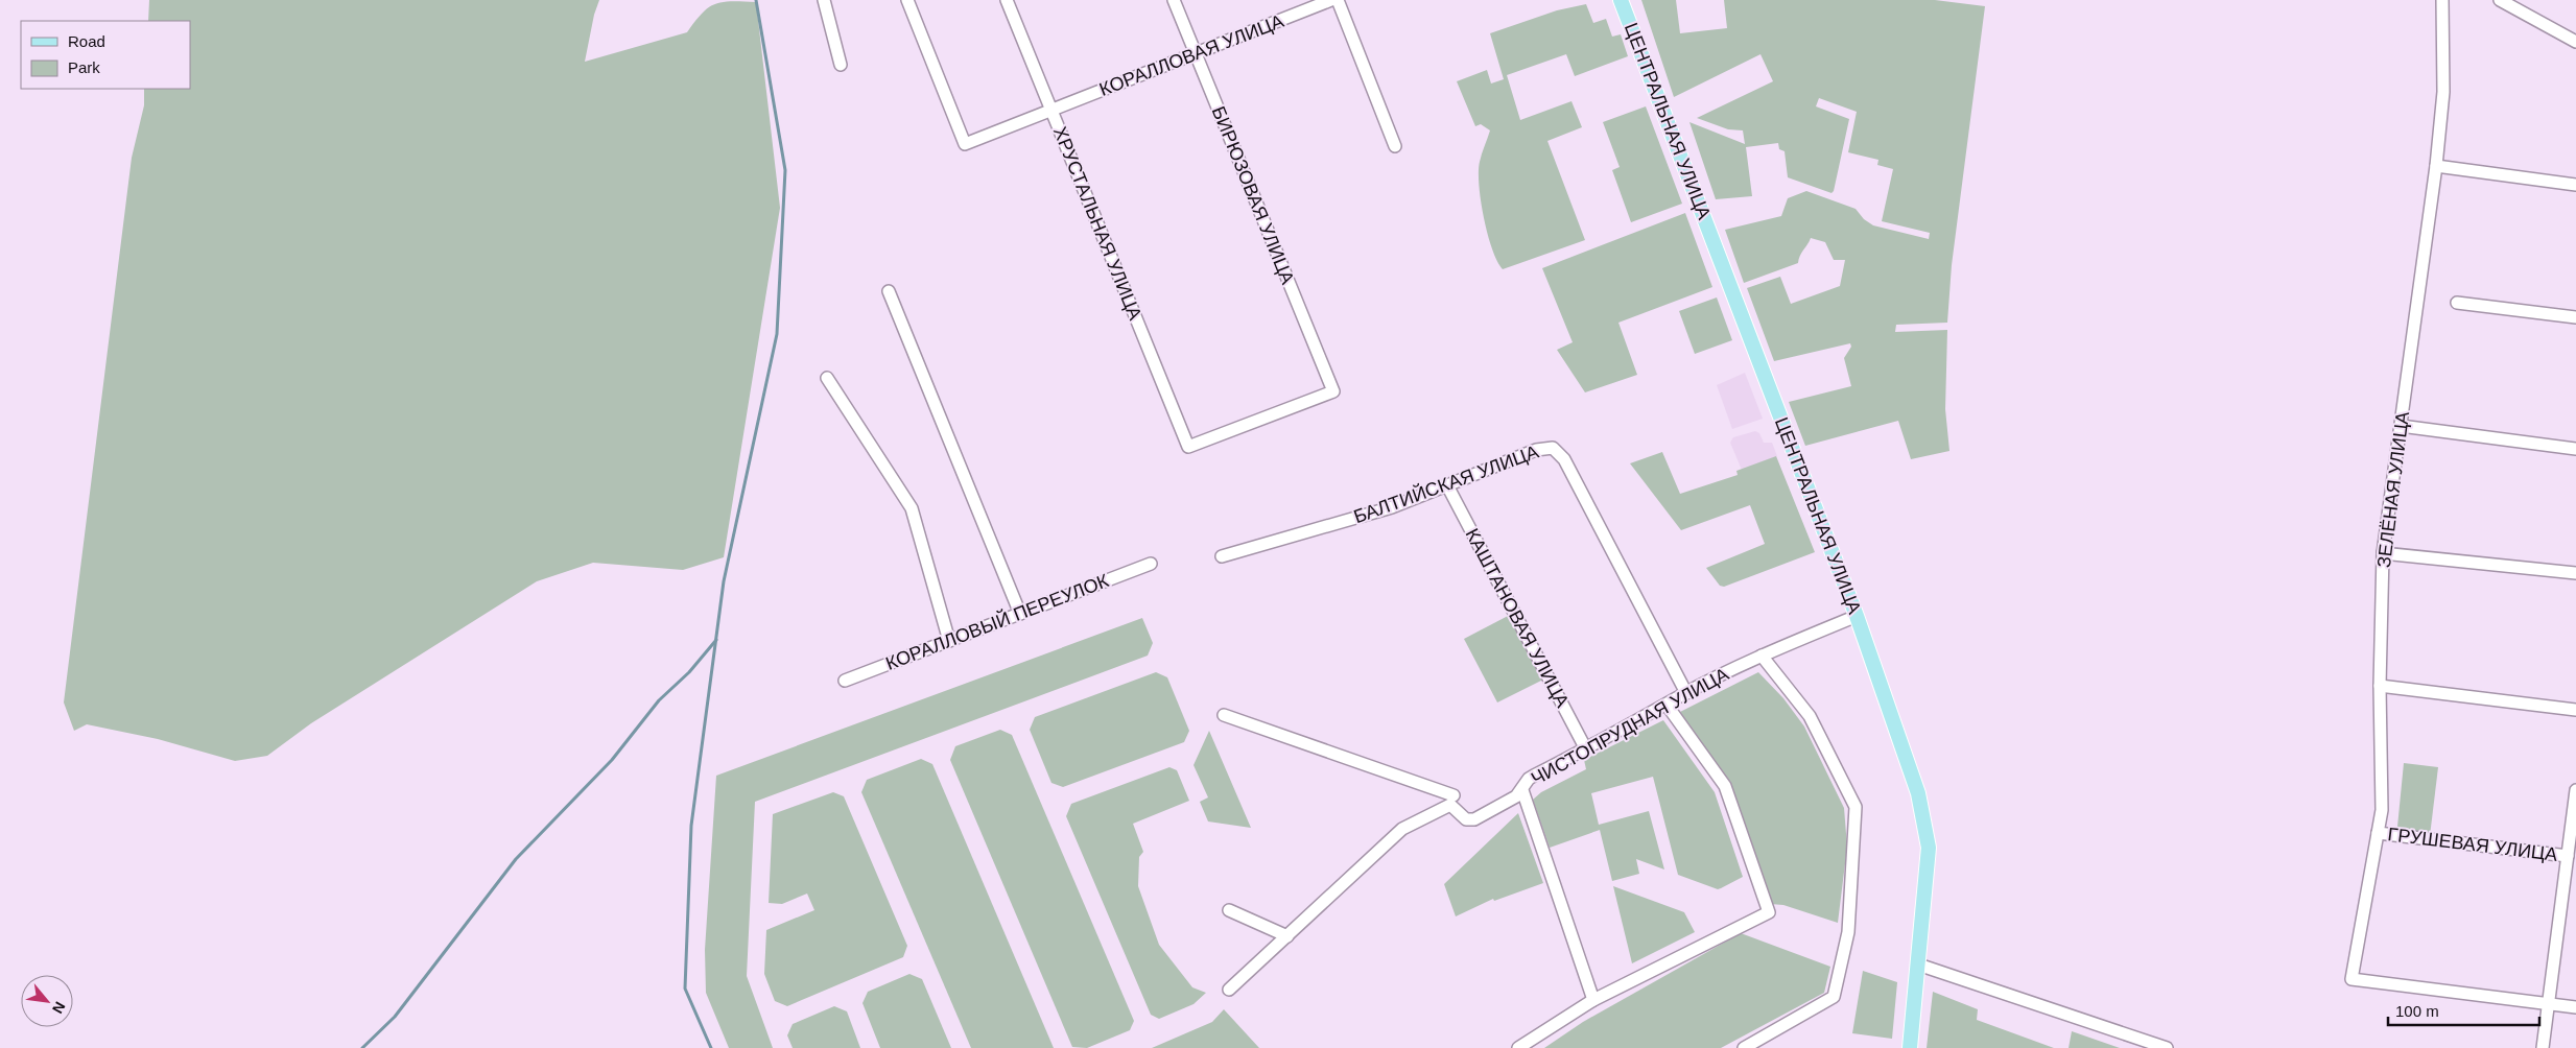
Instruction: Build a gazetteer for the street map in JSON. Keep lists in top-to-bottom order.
{
  "streets": {
    "main road": ["ЦЕНТРАЛЬНАЯ УЛИЦА"],
    "street": [
      "КОРАЛЛОВАЯ УЛИЦА",
      "БИРЮЗОВАЯ УЛИЦА",
      "ХРУСТАЛЬНАЯ УЛИЦА",
      "БАЛТИЙСКАЯ УЛИЦА",
      "ЗЕЛЁНАЯ УЛИЦА",
      "КАШТАНОВАЯ УЛИЦА",
      "КОРАЛЛОВЫЙ ПЕРЕУЛОК",
      "ЧИСТОПРУДНАЯ УЛИЦА",
      "ГРУШЕВАЯ УЛИЦА"
    ]
  },
  "crossings": [
    ["КОРАЛЛОВАЯ УЛИЦА", "БИРЮЗОВАЯ УЛИЦА"],
    ["КОРАЛЛОВАЯ УЛИЦА", "ХРУСТАЛЬНАЯ УЛИЦА"],
    ["ЦЕНТРАЛЬНАЯ УЛИЦА", "ЧИСТОПРУДНАЯ УЛИЦА"],
    ["БИРЮЗОВАЯ УЛИЦА", "ХРУСТАЛЬНАЯ УЛИЦА"],
    ["БАЛТИЙСКАЯ УЛИЦА", "КАШТАНОВАЯ УЛИЦА"],
    ["БАЛТИЙСКАЯ УЛИЦА", "ЧИСТОПРУДНАЯ УЛИЦА"],
    ["ЗЕЛЁНАЯ УЛИЦА", "ГРУШЕВАЯ УЛИЦА"],
    ["КАШТАНОВАЯ УЛИЦА", "ЧИСТОПРУДНАЯ УЛИЦА"]
  ],
  "legend": ["Road", "Park"],
  "scale_bar": "100 m",
  "north": "bottom right"
}
